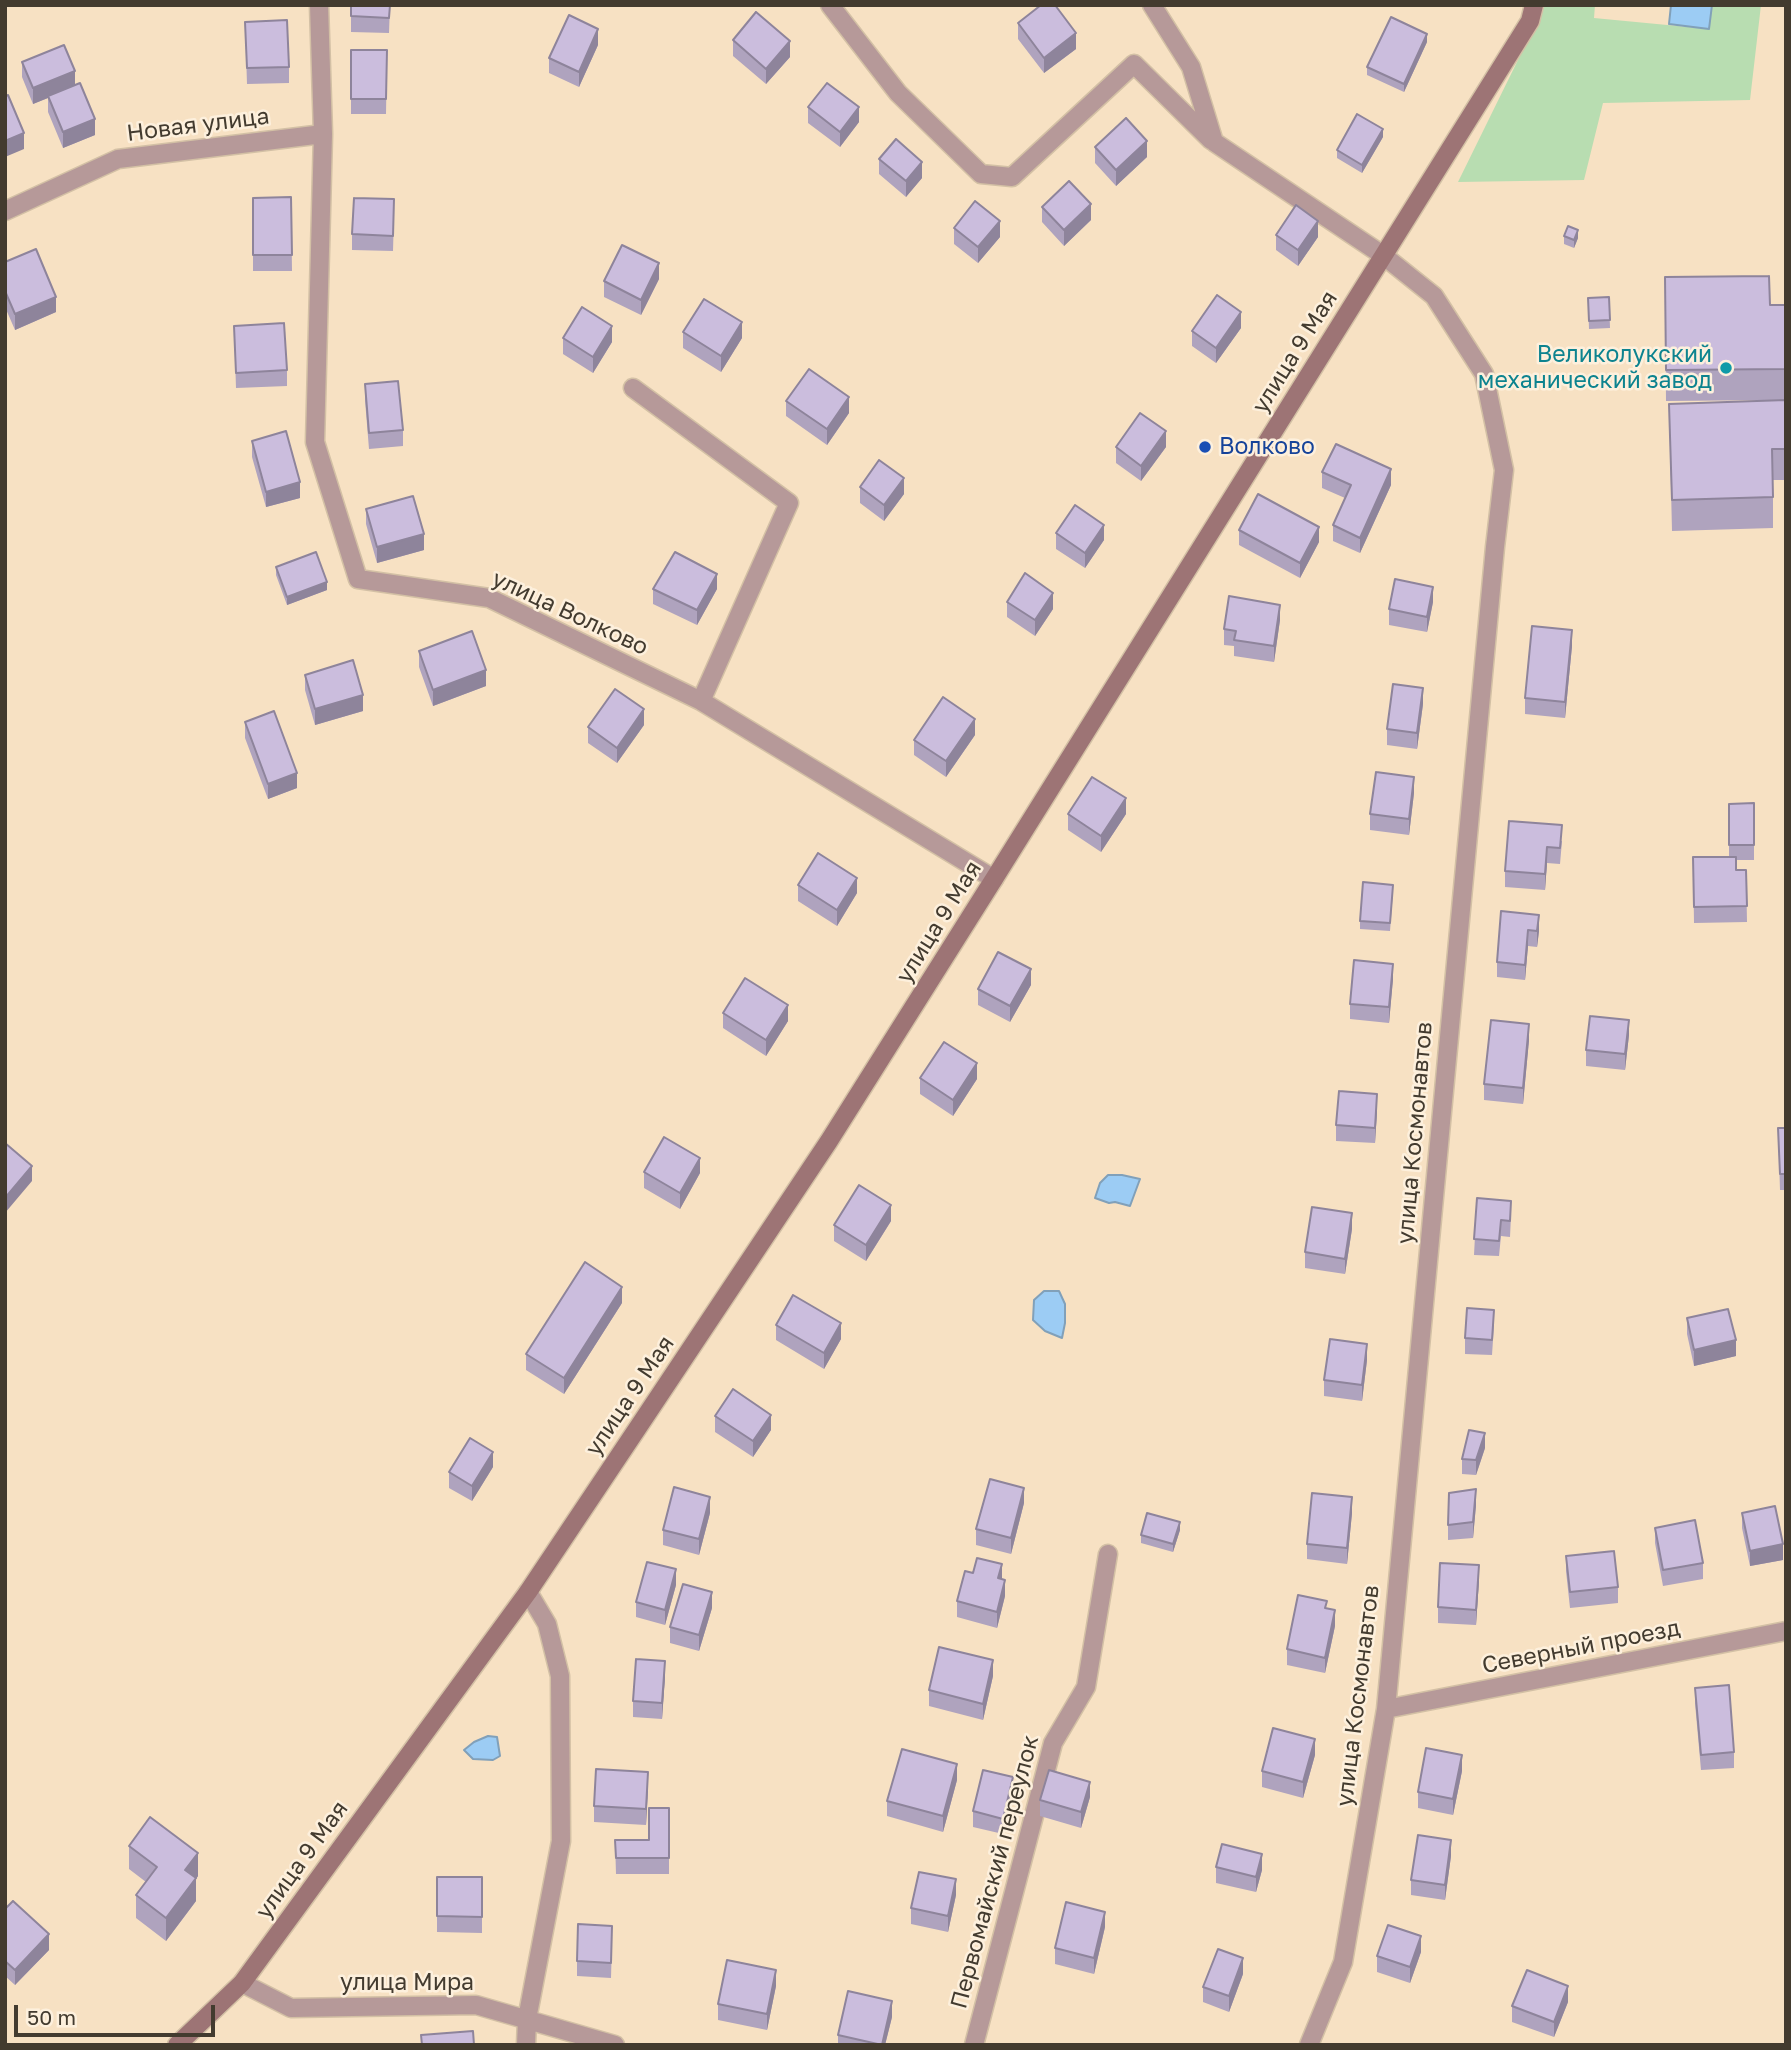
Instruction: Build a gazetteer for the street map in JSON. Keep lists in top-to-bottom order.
{
  "streets": {
    "main road": ["улица 9 Мая"],
    "street": [
      "Новая улица",
      "улица Волково",
      "улица Космонавтов",
      "Северный проезд",
      "Первомайский переулок",
      "улица Мира"
    ]
  },
  "crossings": [
    ["Новая улица", "улица Волково"],
    ["улица 9 Мая", "улица Волково"],
    ["улица 9 Мая", "улица Космонавтов"],
    ["улица 9 Мая", "улица Мира"],
    ["улица Космонавтов", "Северный проезд"]
  ],
  "places": ["Великолукский механический завод", "Волково"],
  "scale_bar": "50 m"
}
